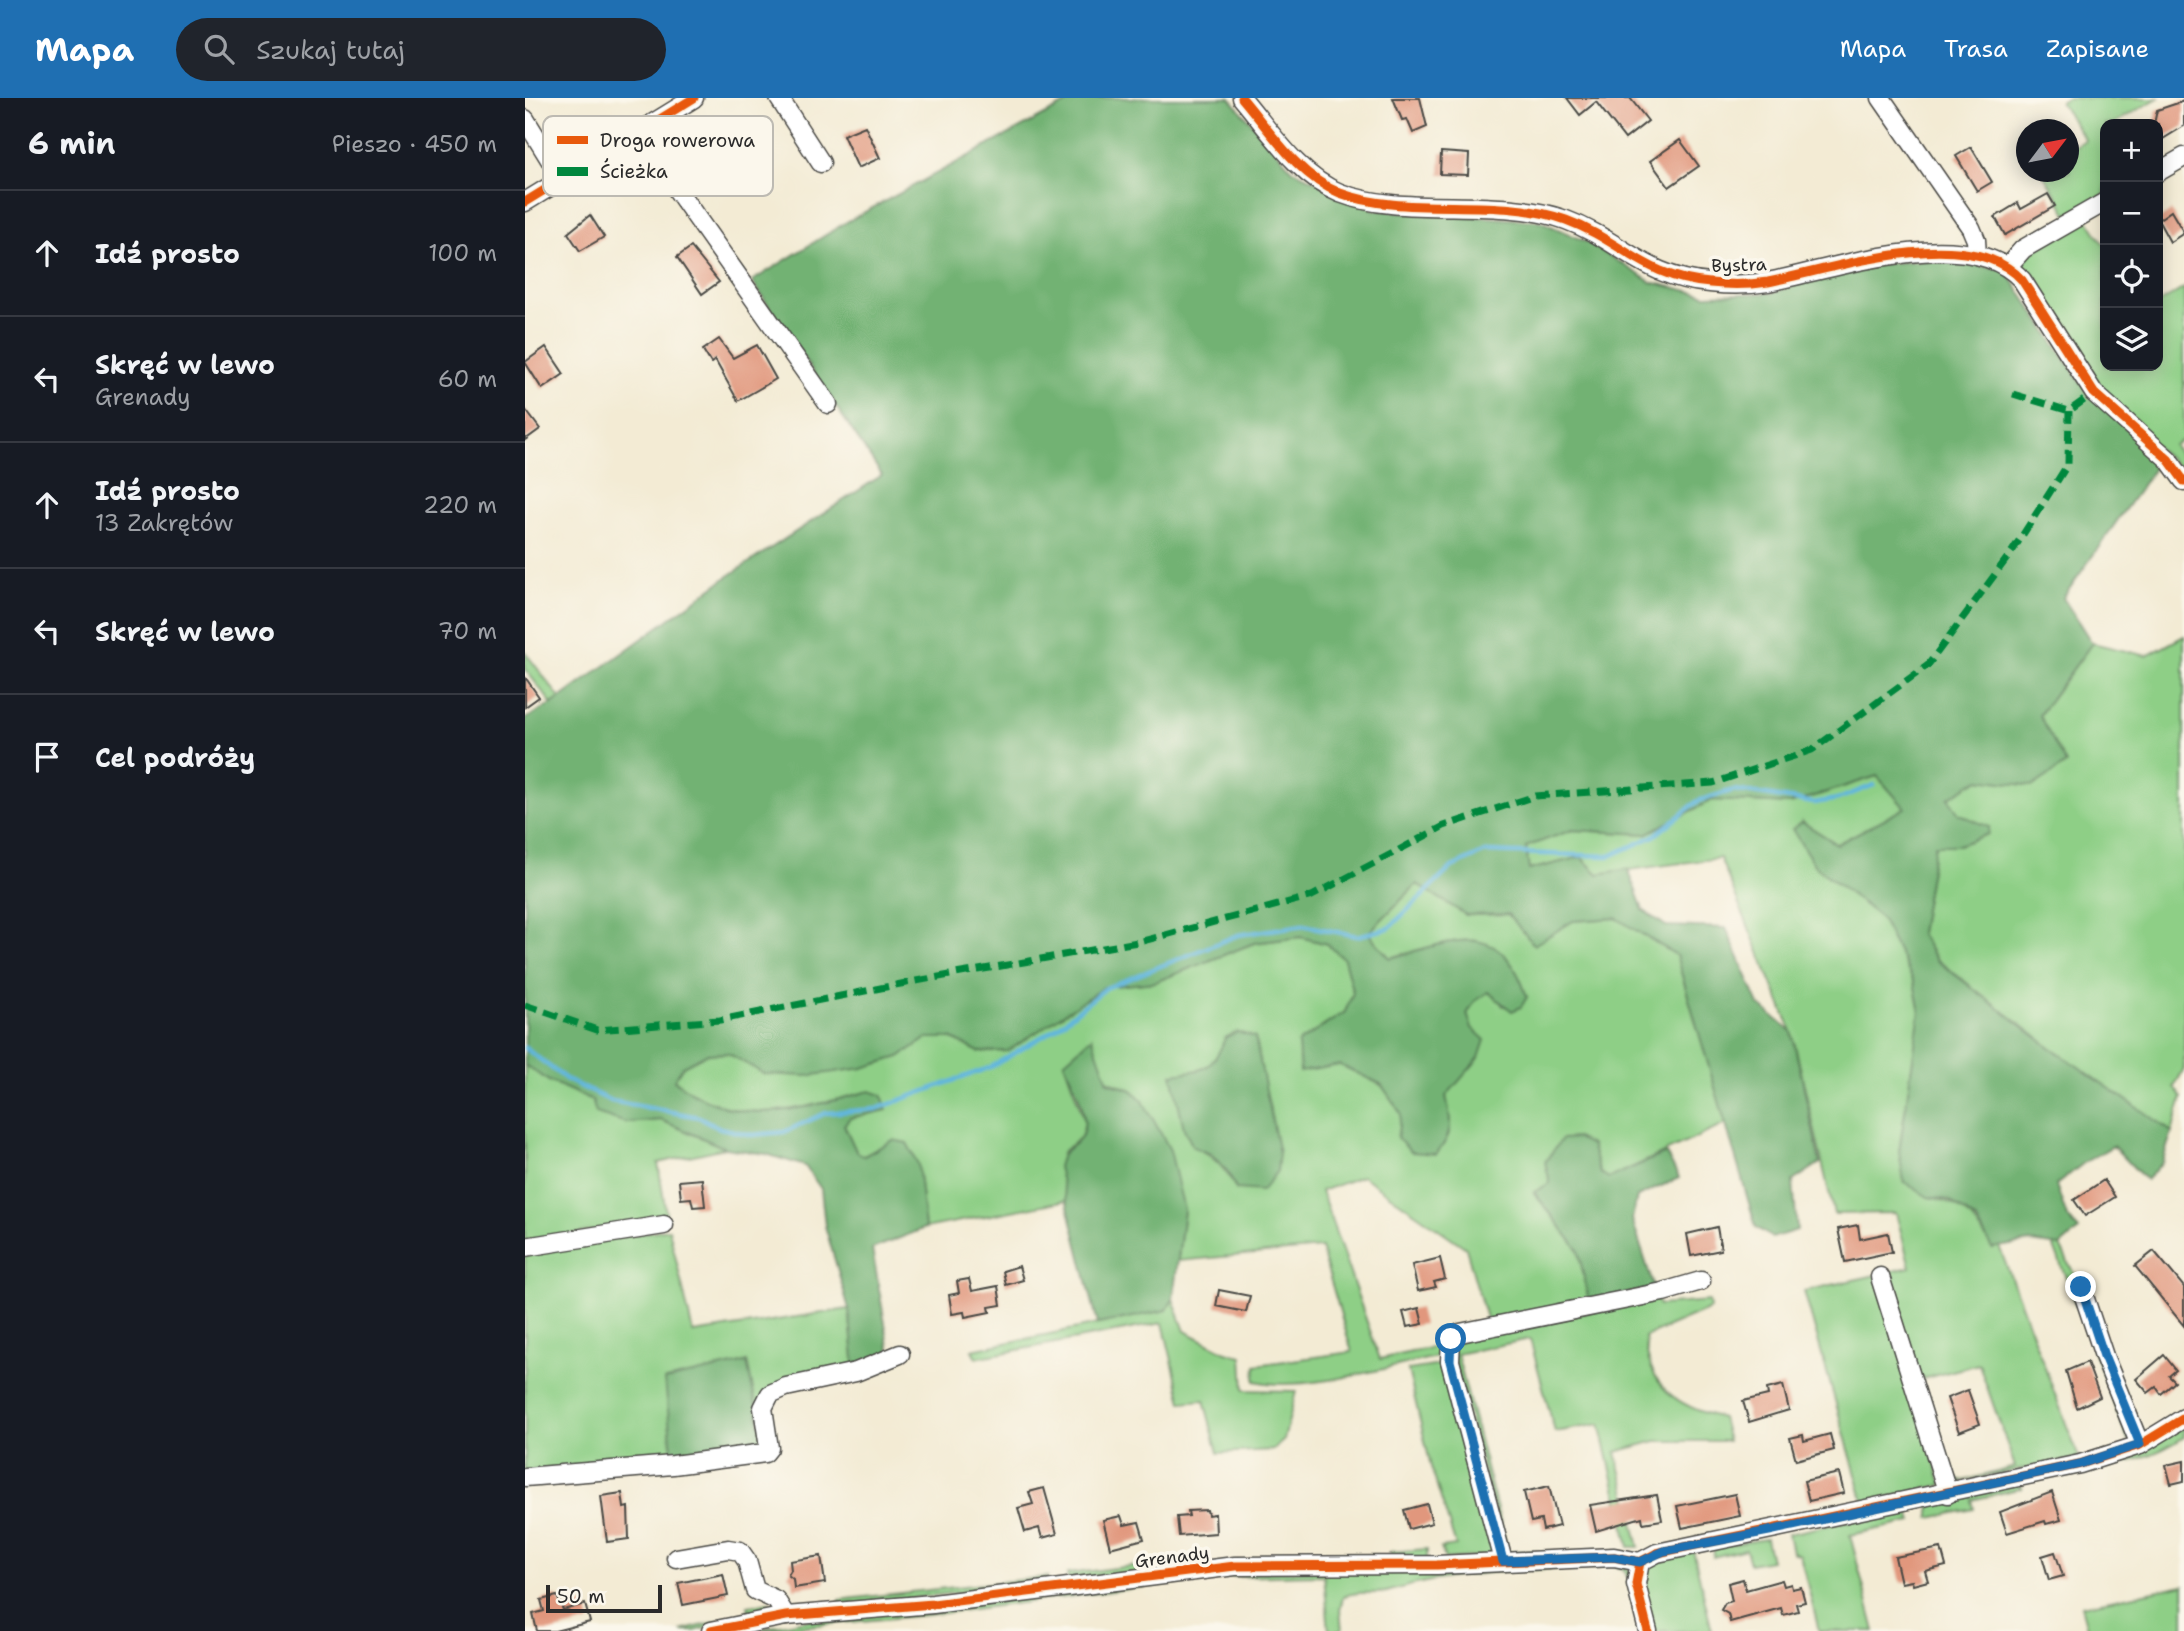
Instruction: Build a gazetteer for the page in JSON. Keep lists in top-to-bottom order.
{
  "streets": {
    "street": ["Bystra", "Grenady"]
  },
  "legend": ["Droga rowerowa", "Ścieżka"],
  "scale_bar": "50 m",
  "north": "top right",
  "page": {
    "header": "Mapa",
    "search": "Szukaj tutaj",
    "nav": ["Mapa", "Trasa", "Zapisane"],
    "heading": ["6 min", "Pieszo · 450 m"],
    "map_buttons": ["+", "−"],
    "list": [
      ["Idź prosto", "100 m"],
      ["Skręć w lewo", "Grenady", "60 m"],
      ["Idź prosto", "13 Zakrętów", "220 m"],
      ["Skręć w lewo", "70 m"],
      "Cel podróży"
    ],
    "scale": "50 m"
  }
}
